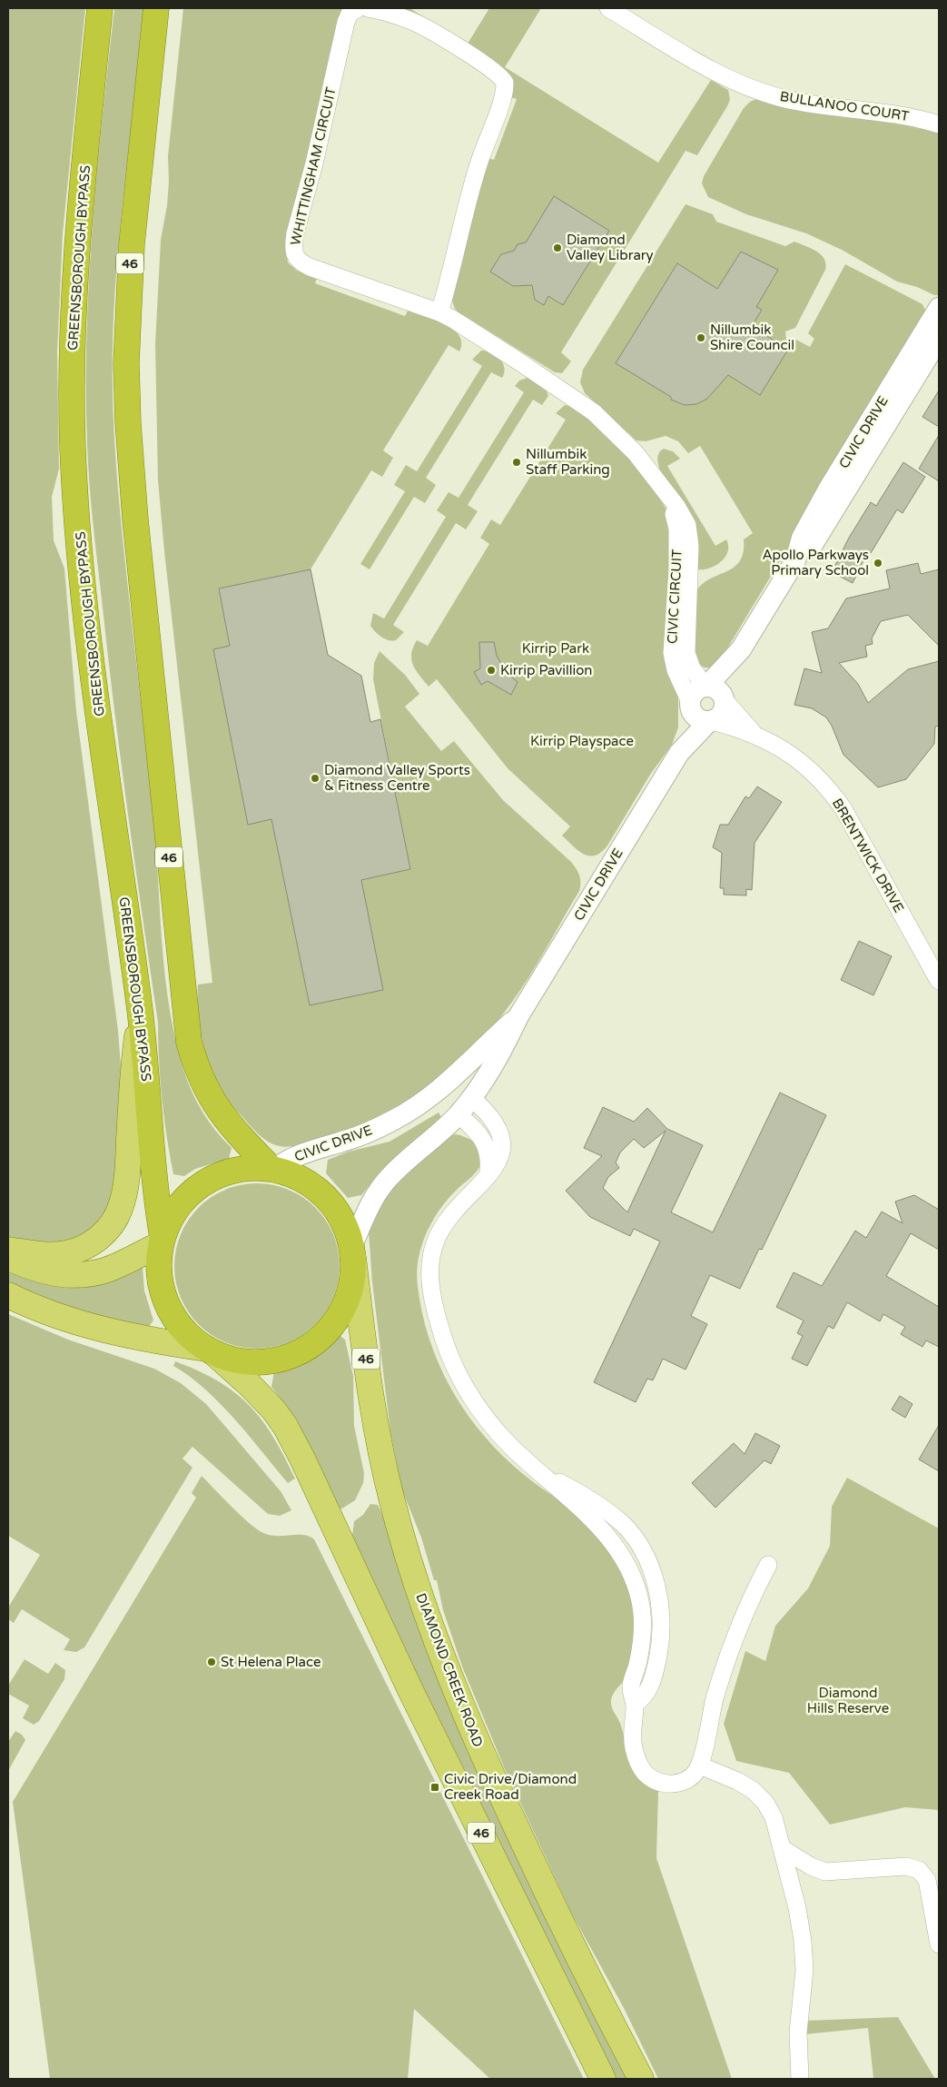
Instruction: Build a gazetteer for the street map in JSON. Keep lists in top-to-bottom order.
{
  "streets": {
    "highway": ["GREENSBOROUGH BYPASS", "46"],
    "main road": ["DIAMOND CREEK ROAD"],
    "street": [
      "BULLANOO COURT",
      "WHITTINGHAM CIRCUIT",
      "CIVIC DRIVE",
      "CIVIC CIRCUIT",
      "BRENTWICK DRIVE"
    ]
  },
  "crossings": [
    ["WHITTINGHAM CIRCUIT", "CIVIC CIRCUIT"],
    ["GREENSBOROUGH BYPASS", "46"],
    ["46", "CIVIC DRIVE"],
    ["46", "DIAMOND CREEK ROAD"],
    ["CIVIC DRIVE", "CIVIC CIRCUIT"],
    ["CIVIC DRIVE", "BRENTWICK DRIVE"],
    ["CIVIC DRIVE", "DIAMOND CREEK ROAD"],
    ["CIVIC CIRCUIT", "BRENTWICK DRIVE"]
  ],
  "parks": ["Kirrip Park", "Kirrip Playspace", "Diamond Hills Reserve"],
  "places": {
    "other": [
      "Diamond Valley Library",
      "Nillumbik Shire Council",
      "Nillumbik Staff Parking",
      "Apollo Parkways Primary School",
      "Kirrip Pavillion",
      "Diamond Valley Sports & Fitness Centre",
      "St Helena Place"
    ],
    "transit": ["Civic Drive/Diamond Creek Road"]
  }
}
